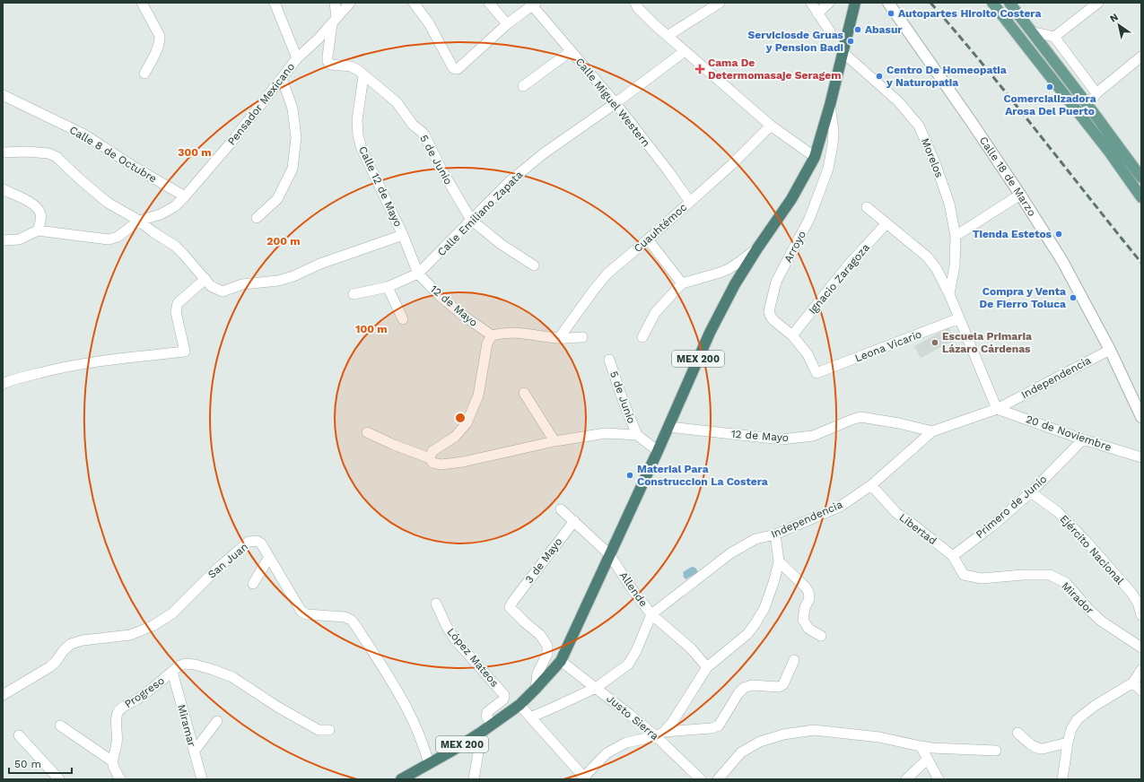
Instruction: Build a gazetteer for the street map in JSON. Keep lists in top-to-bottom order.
{
  "streets": {
    "highway": ["MEX 200"],
    "street": [
      "Calle Miguel Western",
      "Pensador Mexicano",
      "Calle 8 de Octubre",
      "Morelos",
      "5 de Junio",
      "Calle 18 de Marzo",
      "Calle 12 de Mayo",
      "Calle Emiliano Zapata",
      "Cuauhtémoc",
      "Arroyo",
      "Ignacio Zaragoza",
      "12 de Mayo",
      "Leona Vicario",
      "Independencia",
      "20 de Noviembre",
      "Primero de Junio",
      "Libertad",
      "Ejército Nacional",
      "San Juan",
      "3 de Mayo",
      "Allende",
      "Mirador",
      "López Mateos",
      "Progreso",
      "Justo Sierra",
      "Miramar"
    ]
  },
  "crossings": [
    ["Calle Miguel Western", "Calle Emiliano Zapata"],
    ["Calle Miguel Western", "Cuauhtémoc"],
    ["Pensador Mexicano", "Calle 8 de Octubre"],
    ["Pensador Mexicano", "5 de Junio"],
    ["Morelos", "MEX 200"],
    ["5 de Junio", "Calle 12 de Mayo"],
    ["5 de Junio", "Calle Emiliano Zapata"],
    ["Calle 18 de Marzo", "Independencia"],
    ["Calle 12 de Mayo", "Calle Emiliano Zapata"],
    ["Calle 12 de Mayo", "12 de Mayo"],
    ["Calle Emiliano Zapata", "12 de Mayo"],
    ["Arroyo", "Ignacio Zaragoza"],
    ["Arroyo", "Leona Vicario"],
    ["Arroyo", "MEX 200"],
    ["12 de Mayo", "MEX 200"],
    ["12 de Mayo", "Independencia"],
    ["MEX 200", "San Juan"],
    ["MEX 200", "3 de Mayo"],
    ["MEX 200", "Allende"],
    ["MEX 200", "López Mateos"],
    ["MEX 200", "Justo Sierra"],
    ["Independencia", "20 de Noviembre"],
    ["Independencia", "Libertad"],
    ["Independencia", "Allende"],
    ["Independencia", "Justo Sierra"],
    ["20 de Noviembre", "Primero de Junio"],
    ["Primero de Junio", "Libertad"],
    ["Primero de Junio", "Ejército Nacional"],
    ["Libertad", "Mirador"],
    ["3 de Mayo", "Allende"],
    ["Progreso", "Miramar"]
  ],
  "places": {
    "other": [
      "Autopartes Hiroito Costera",
      "Abasur",
      "Serviciosde Gruas y Pension Badi",
      "Centro De Homeopatia y Naturopatia",
      "Comercializadora Arosa Del Puerto",
      "Tienda Estetos",
      "Compra y Venta De Fierro Toluca",
      "Escuela Primaria Lázaro Cárdenas",
      "Material Para Construccion La Costera"
    ],
    "health": ["Cama De Determomasaje Seragem"]
  },
  "scale_bar": "50 m",
  "north": "top left",
  "rings": ["300 m", "200 m", "100 m"]
}
